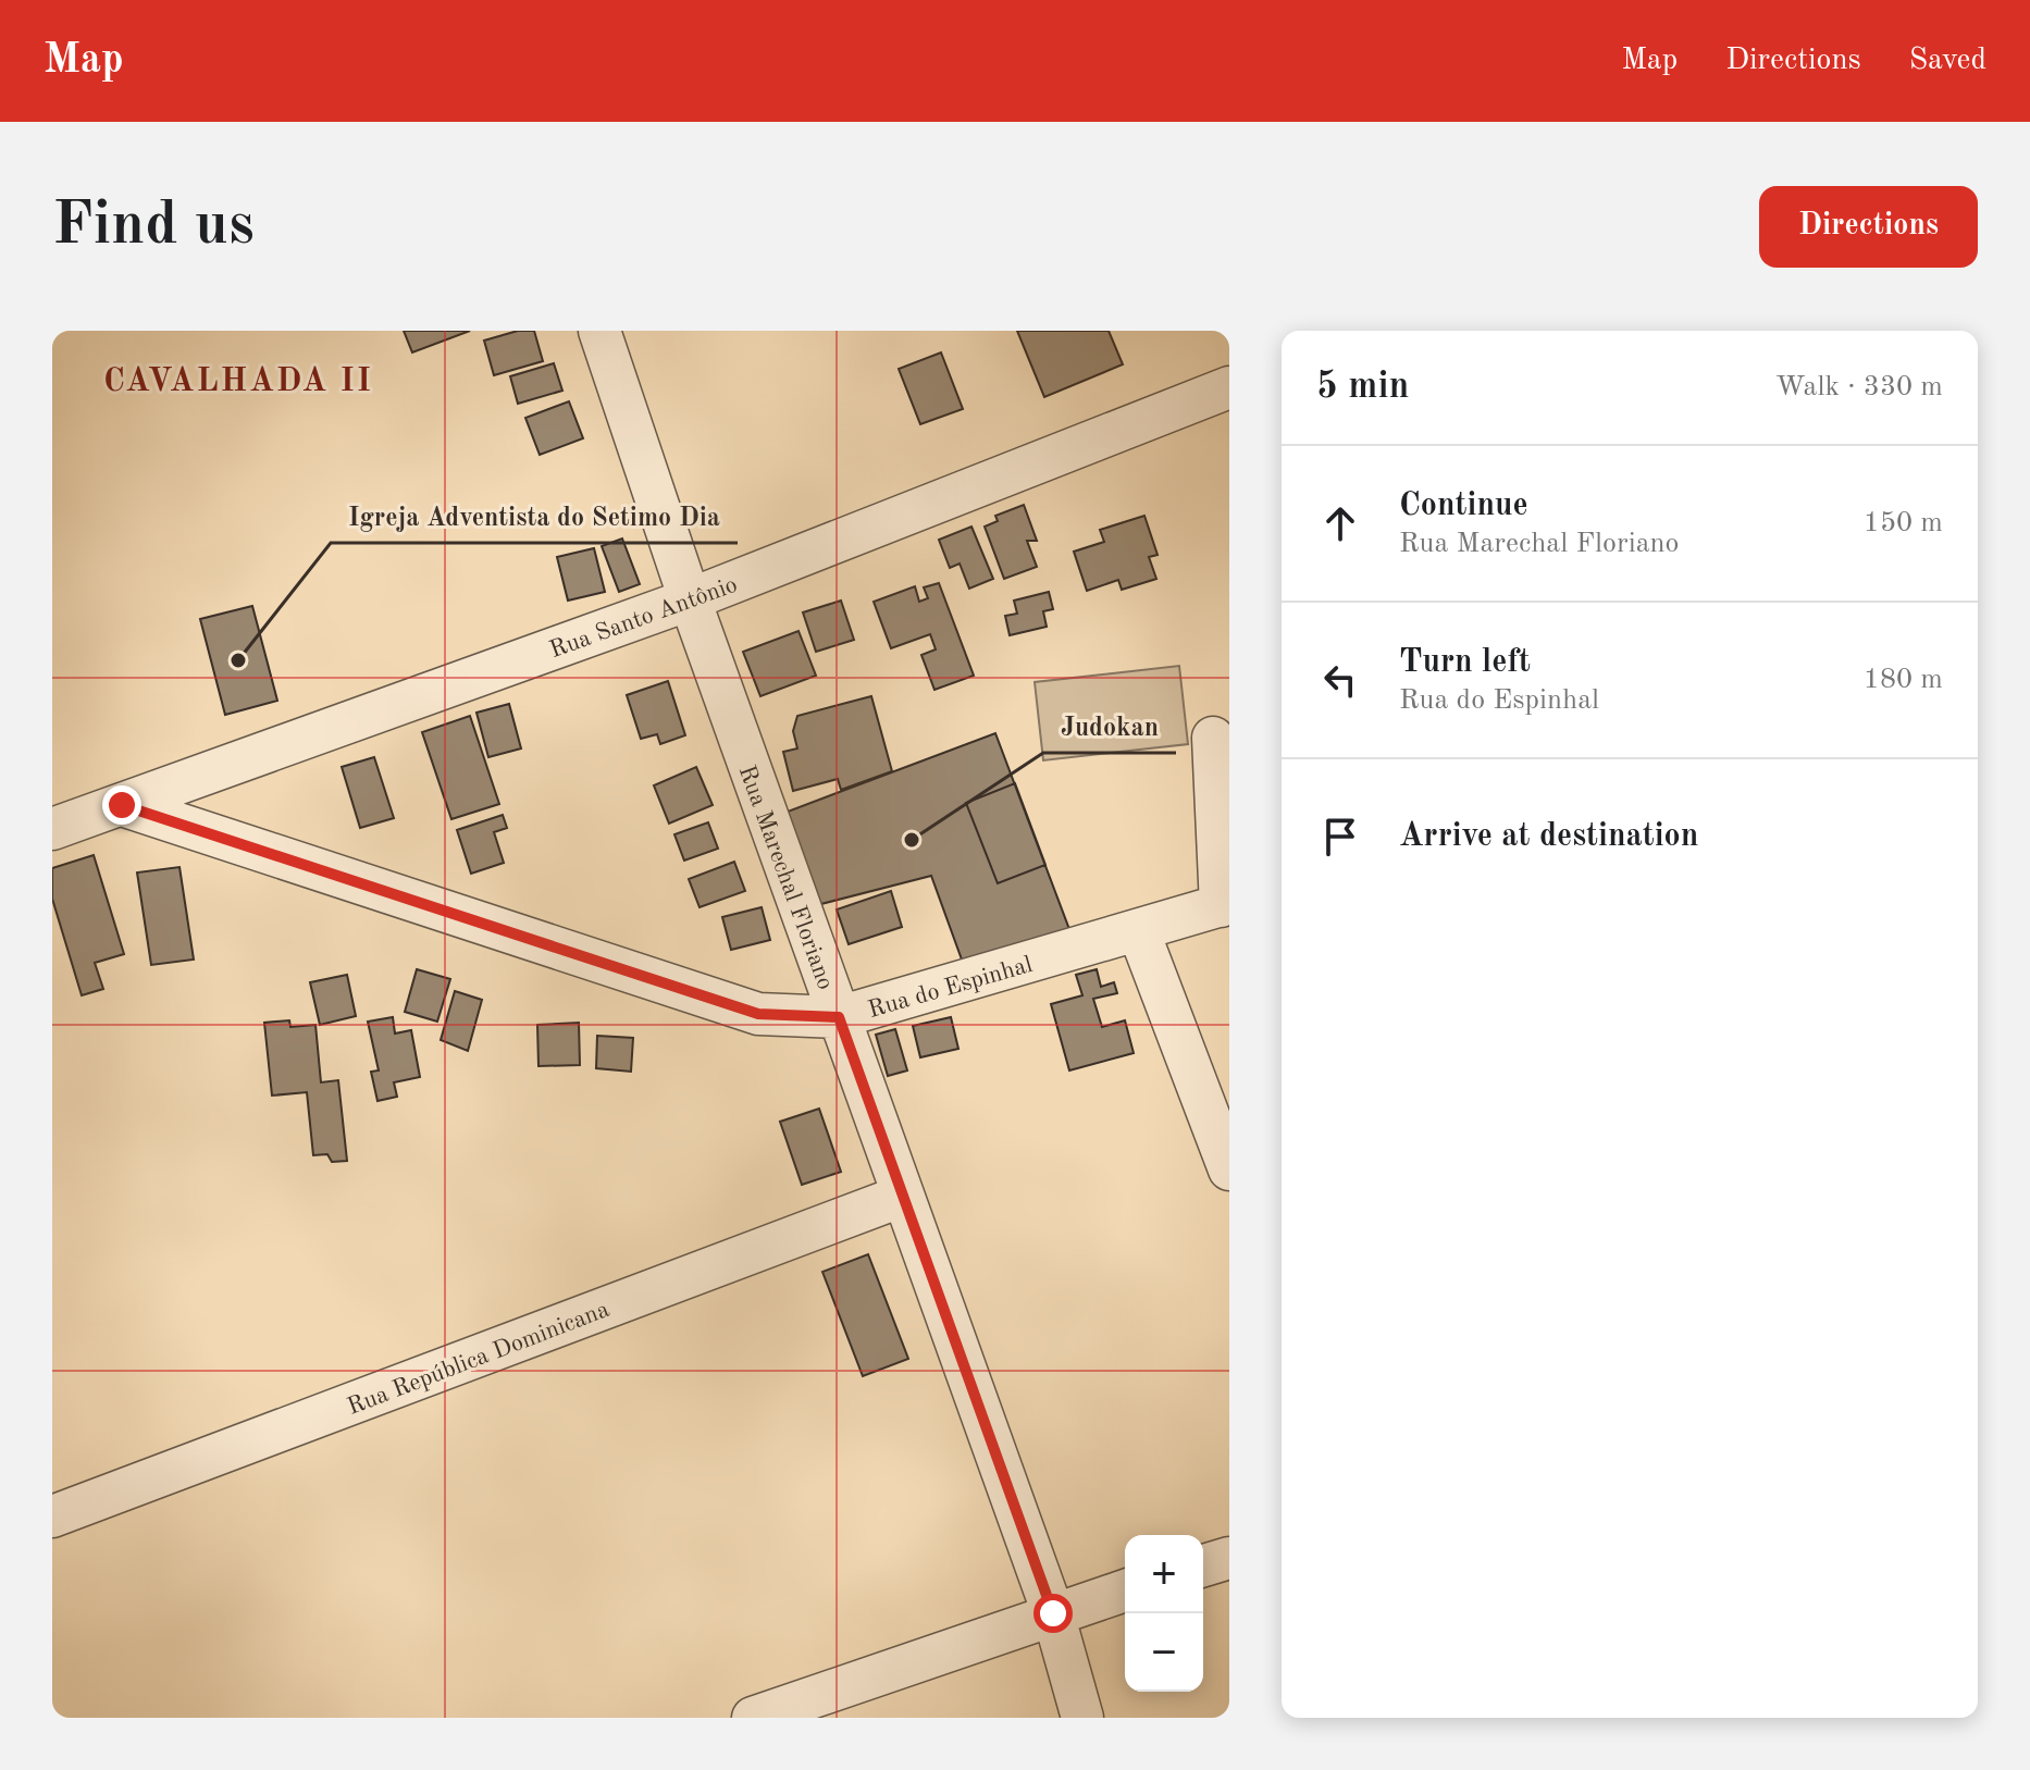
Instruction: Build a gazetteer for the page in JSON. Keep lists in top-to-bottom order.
{
  "streets": {
    "street": [
      "Rua Santo Antônio",
      "Rua Marechal Floriano",
      "Rua do Espinhal",
      "Rua República Dominicana"
    ]
  },
  "crossings": [
    ["Rua Santo Antônio", "Rua Marechal Floriano"],
    ["Rua Santo Antônio", "Rua do Espinhal"],
    ["Rua Marechal Floriano", "Rua do Espinhal"],
    ["Rua Marechal Floriano", "Rua República Dominicana"]
  ],
  "districts": ["CAVALHADA II"],
  "places": ["Igreja Adventista do Setimo Dia", "Judokan"],
  "page": {
    "header": "Map",
    "nav": ["Map", "Directions", "Saved"],
    "buttons": "Directions",
    "title": "Find us",
    "heading": ["5 min", "Walk · 330 m"],
    "list": [
      ["Continue", "Rua Marechal Floriano", "150 m"],
      ["Turn left", "Rua do Espinhal", "180 m"],
      "Arrive at destination"
    ],
    "map_buttons": ["+", "−"]
  }
}
